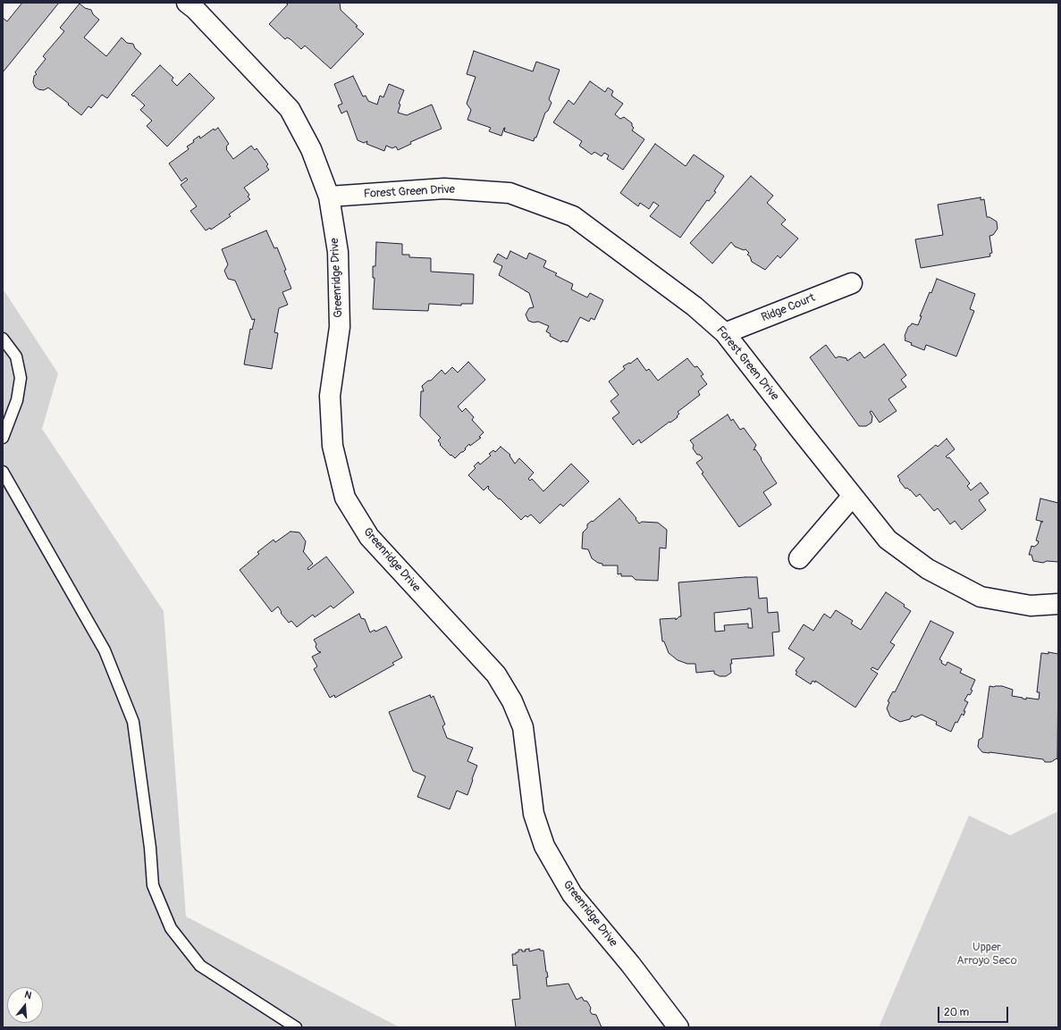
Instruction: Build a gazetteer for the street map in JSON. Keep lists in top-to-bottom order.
{
  "streets": {
    "street": ["Forest Green Drive", "Greenridge Drive", "Ridge Court"]
  },
  "crossings": [
    ["Forest Green Drive", "Greenridge Drive"],
    ["Forest Green Drive", "Ridge Court"]
  ],
  "parks": ["Upper Arroyo Seco"],
  "scale_bar": "20 m",
  "north": "top"
}
